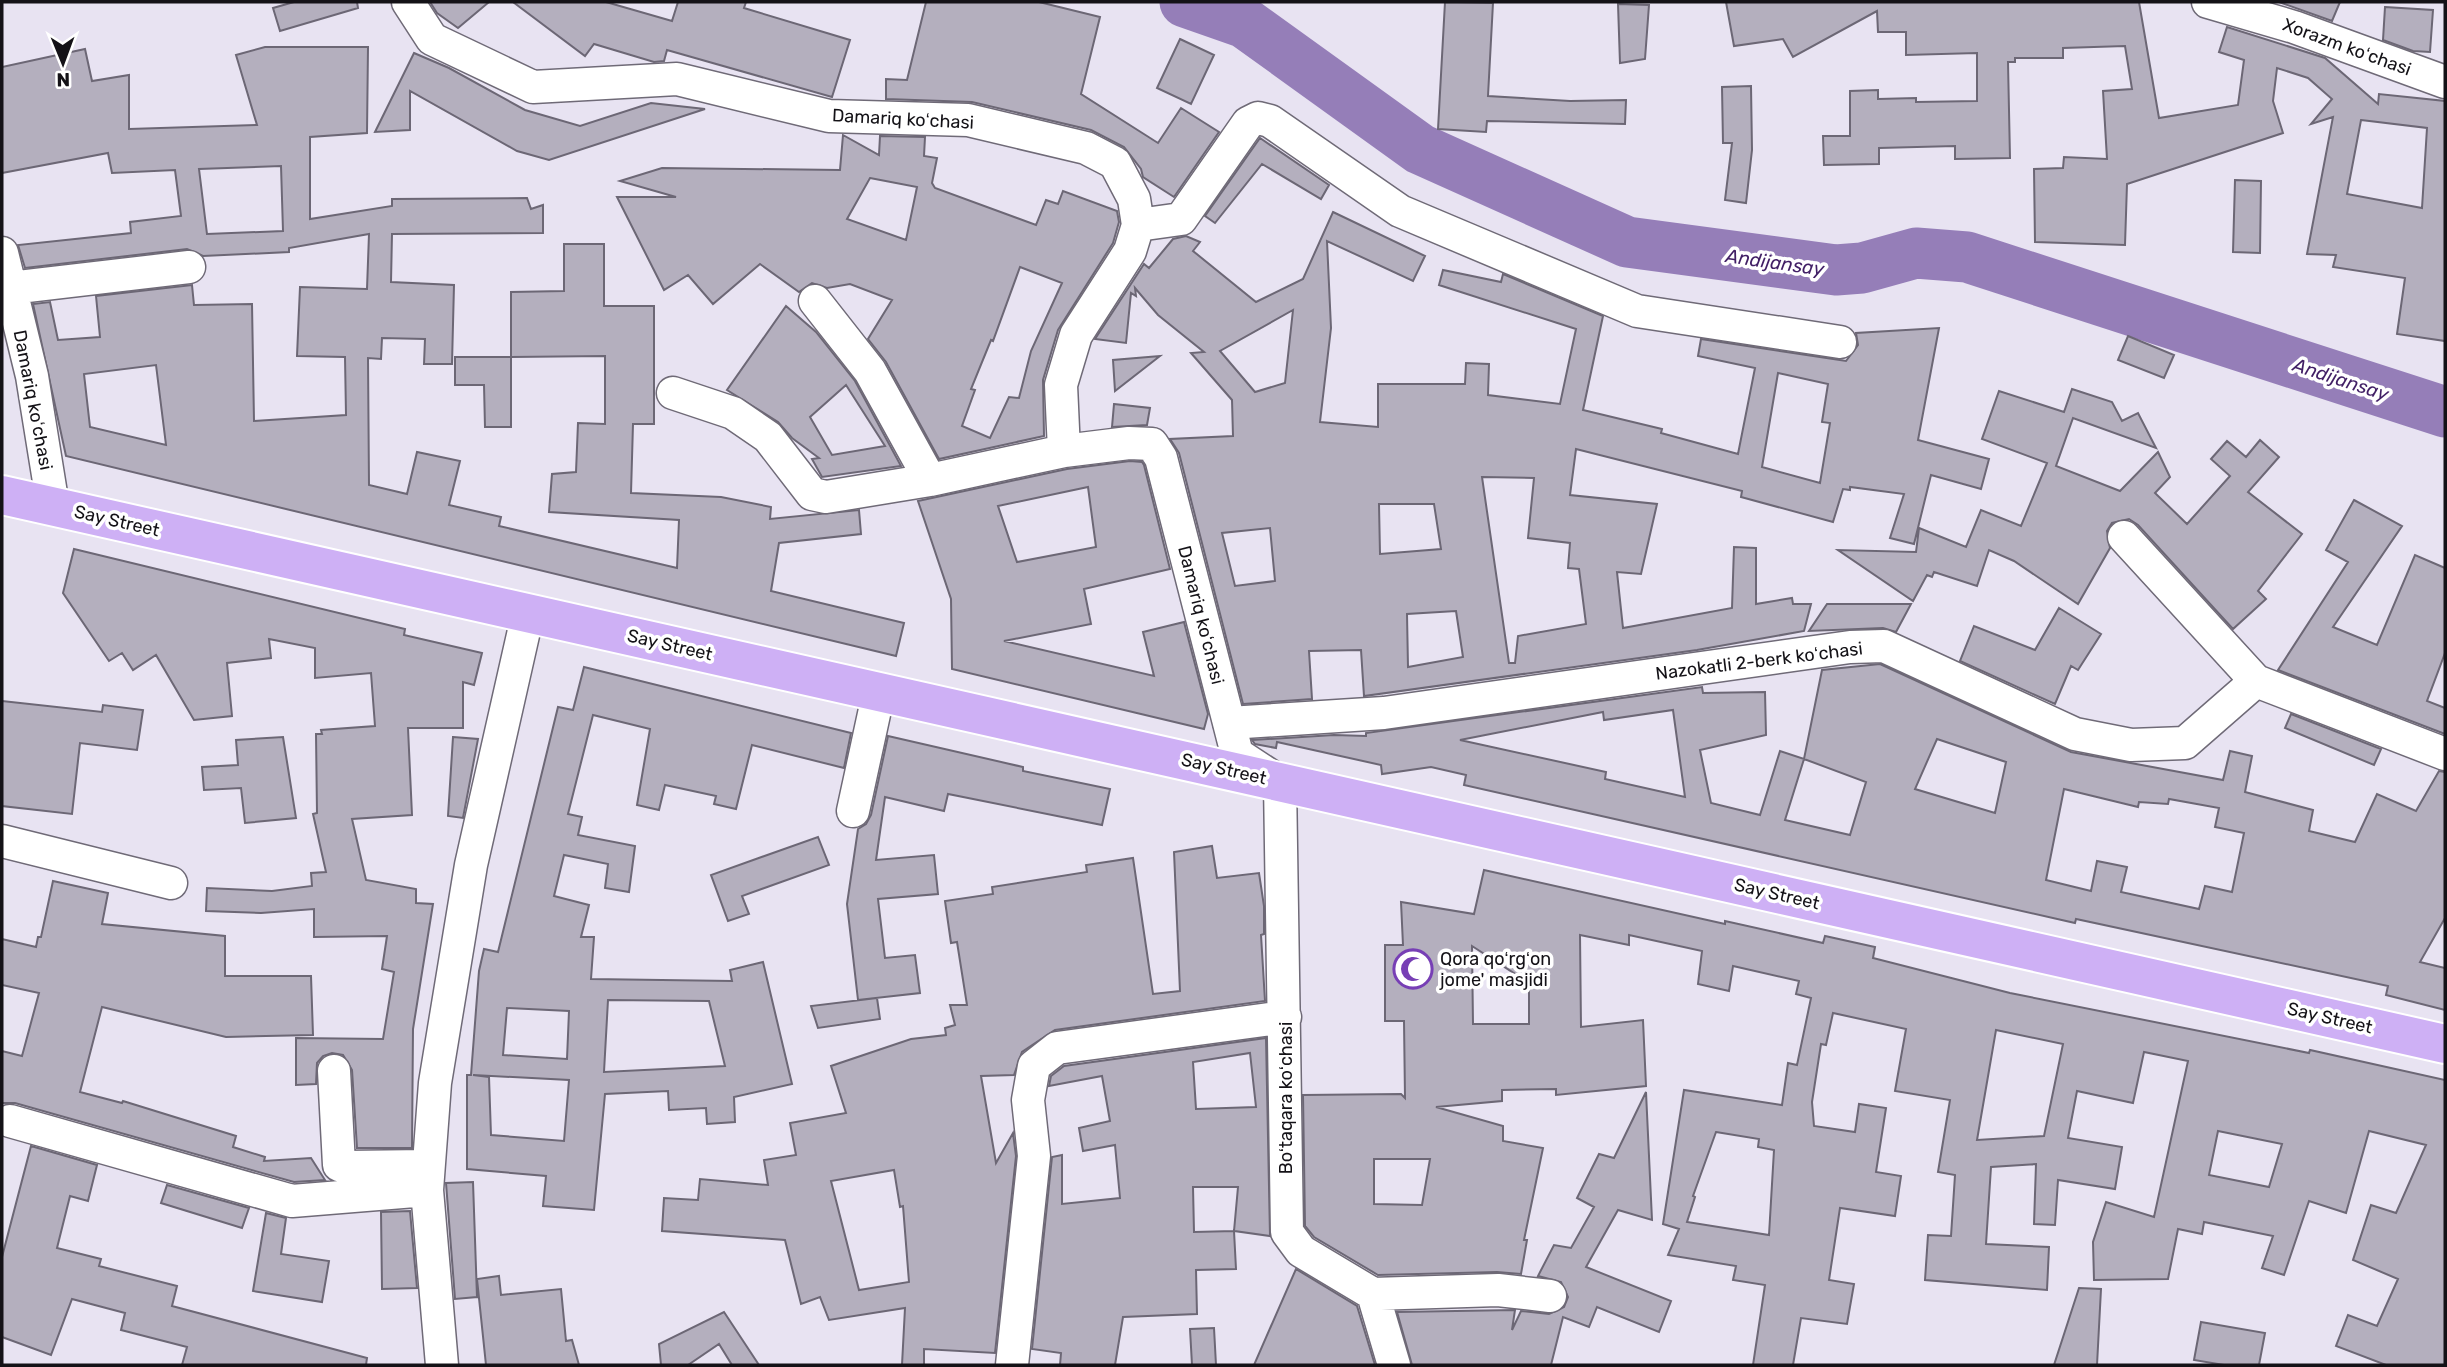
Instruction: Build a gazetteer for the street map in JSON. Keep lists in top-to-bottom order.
{
  "streets": {
    "main road": ["Say Street"],
    "street": [
      "Xorazm koʻchasi",
      "Damariq koʻchasi",
      "Nazokatli 2-berk koʻchasi",
      "Boʻtaqara koʻchasi"
    ]
  },
  "crossings": [
    ["Damariq koʻchasi", "Say Street"],
    ["Damariq koʻchasi", "Nazokatli 2-berk koʻchasi"],
    ["Damariq koʻchasi", "Boʻtaqara koʻchasi"],
    ["Say Street", "Boʻtaqara koʻchasi"]
  ],
  "water": ["Andijansay"],
  "places": {
    "mosque": ["Qora qoʻrgʻon jome' masjidi"]
  },
  "north": "bottom"
}
